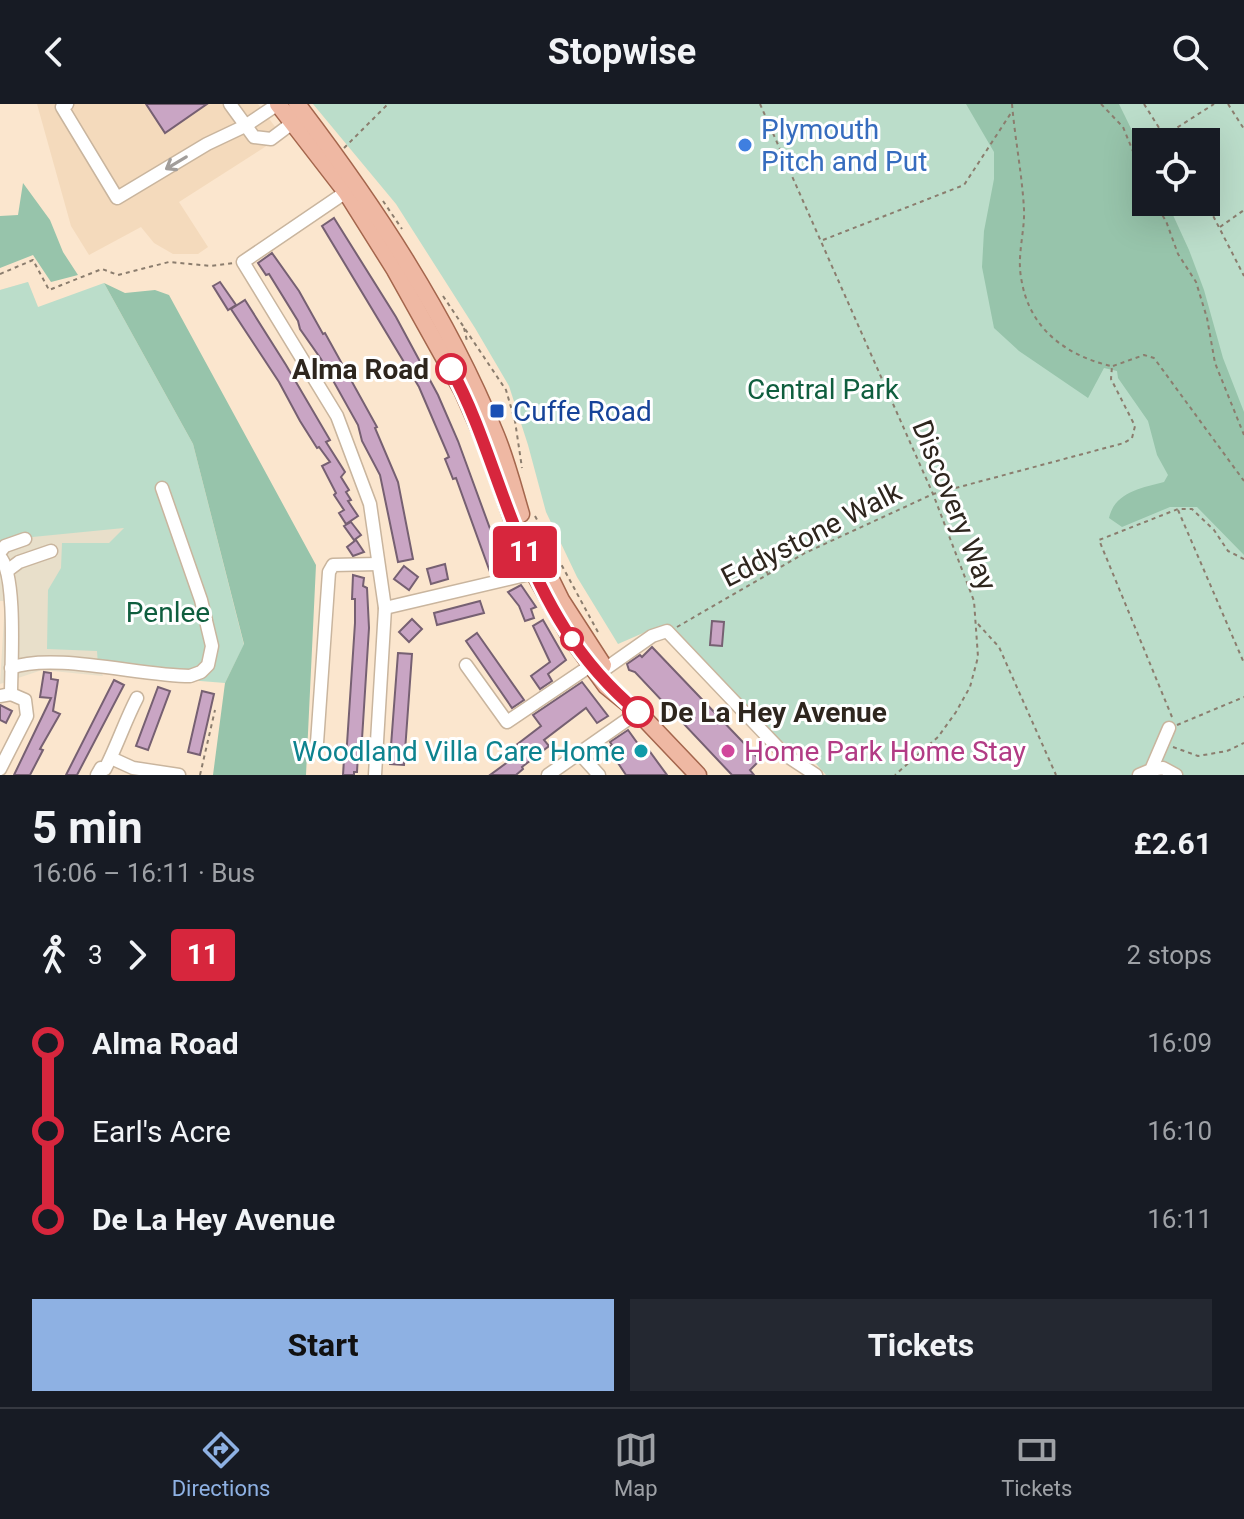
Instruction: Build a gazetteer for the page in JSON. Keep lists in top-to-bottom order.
{
  "streets": {
    "path": ["Discovery Way", "Eddystone Walk"]
  },
  "crossings": [
    ["Discovery Way", "Eddystone Walk"]
  ],
  "parks": ["Central Park", "Penlee"],
  "places": {
    "other": [
      "Plymouth Pitch and Put",
      "Alma Road",
      "De La Hey Avenue",
      "Woodland Villa Care Home",
      "Home Park Home Stay"
    ],
    "transit": ["Cuffe Road"]
  },
  "lines": ["bus line 11"],
  "page": {
    "header": "Stopwise",
    "on_map": "11",
    "heading": ["5 min", "16:06 – 16:11 · Bus", "£2.61"],
    "legs": ["3", "11", "2 stops"],
    "list": [
      {
        "name": "Alma Road",
        "value": "16:09"
      },
      {
        "name": "Earl's Acre",
        "value": "16:10"
      },
      {
        "name": "De La Hey Avenue",
        "value": "16:11"
      }
    ],
    "buttons": ["Start", "Tickets"],
    "tabs": ["Directions", "Map", "Tickets"]
  }
}
